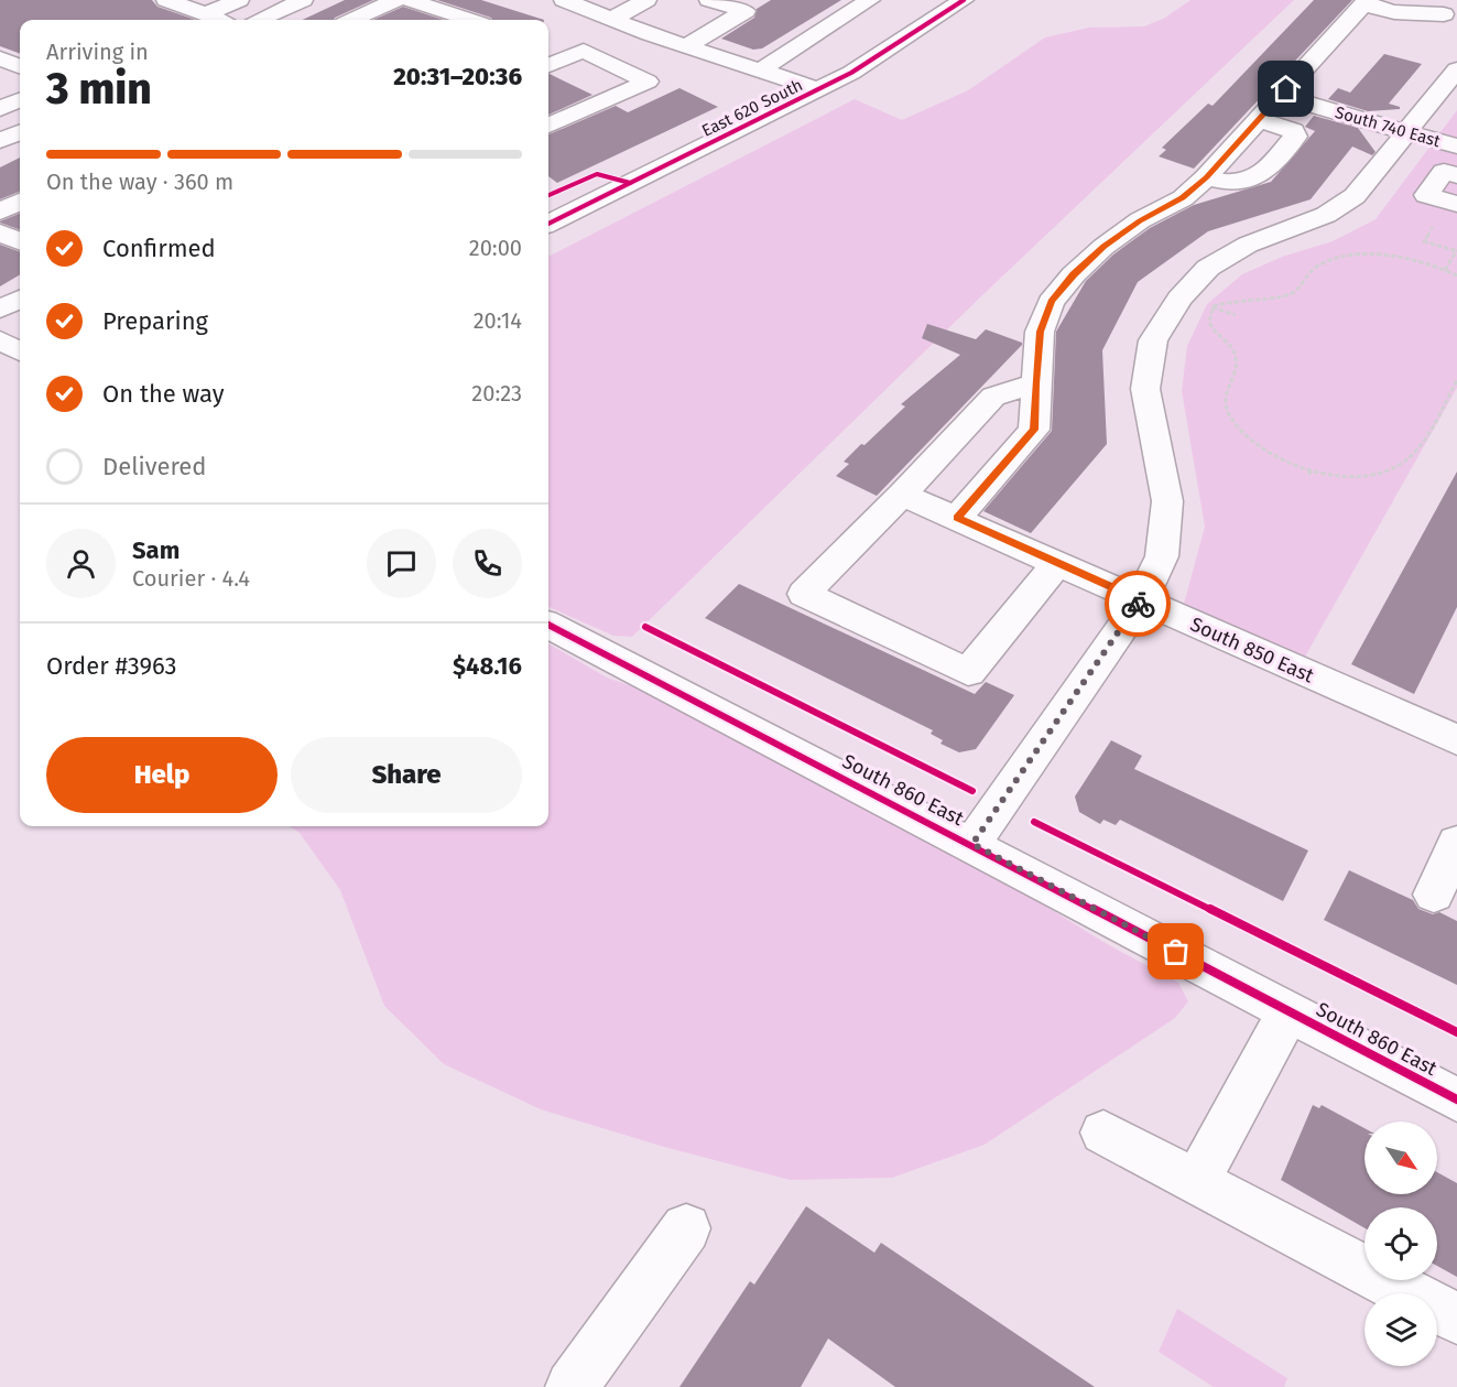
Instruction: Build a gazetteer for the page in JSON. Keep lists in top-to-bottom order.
{
  "streets": {
    "street": [
      "East 620 South",
      "South 740 East",
      "South 850 East",
      "South 860 East"
    ]
  },
  "north": "bottom right",
  "page": {
    "heading": ["3 min", "Arriving in", "20:31–20:36"],
    "panel": [
      "Sam",
      "Courier · 4.4",
      "Order #3963",
      "$48.16"
    ],
    "bar": "On the way · 360 m",
    "list": [
      ["Confirmed", "20:00"],
      ["Preparing", "20:14"],
      ["On the way", "20:23"],
      "Delivered"
    ],
    "buttons": ["Help", "Share"]
  }
}
